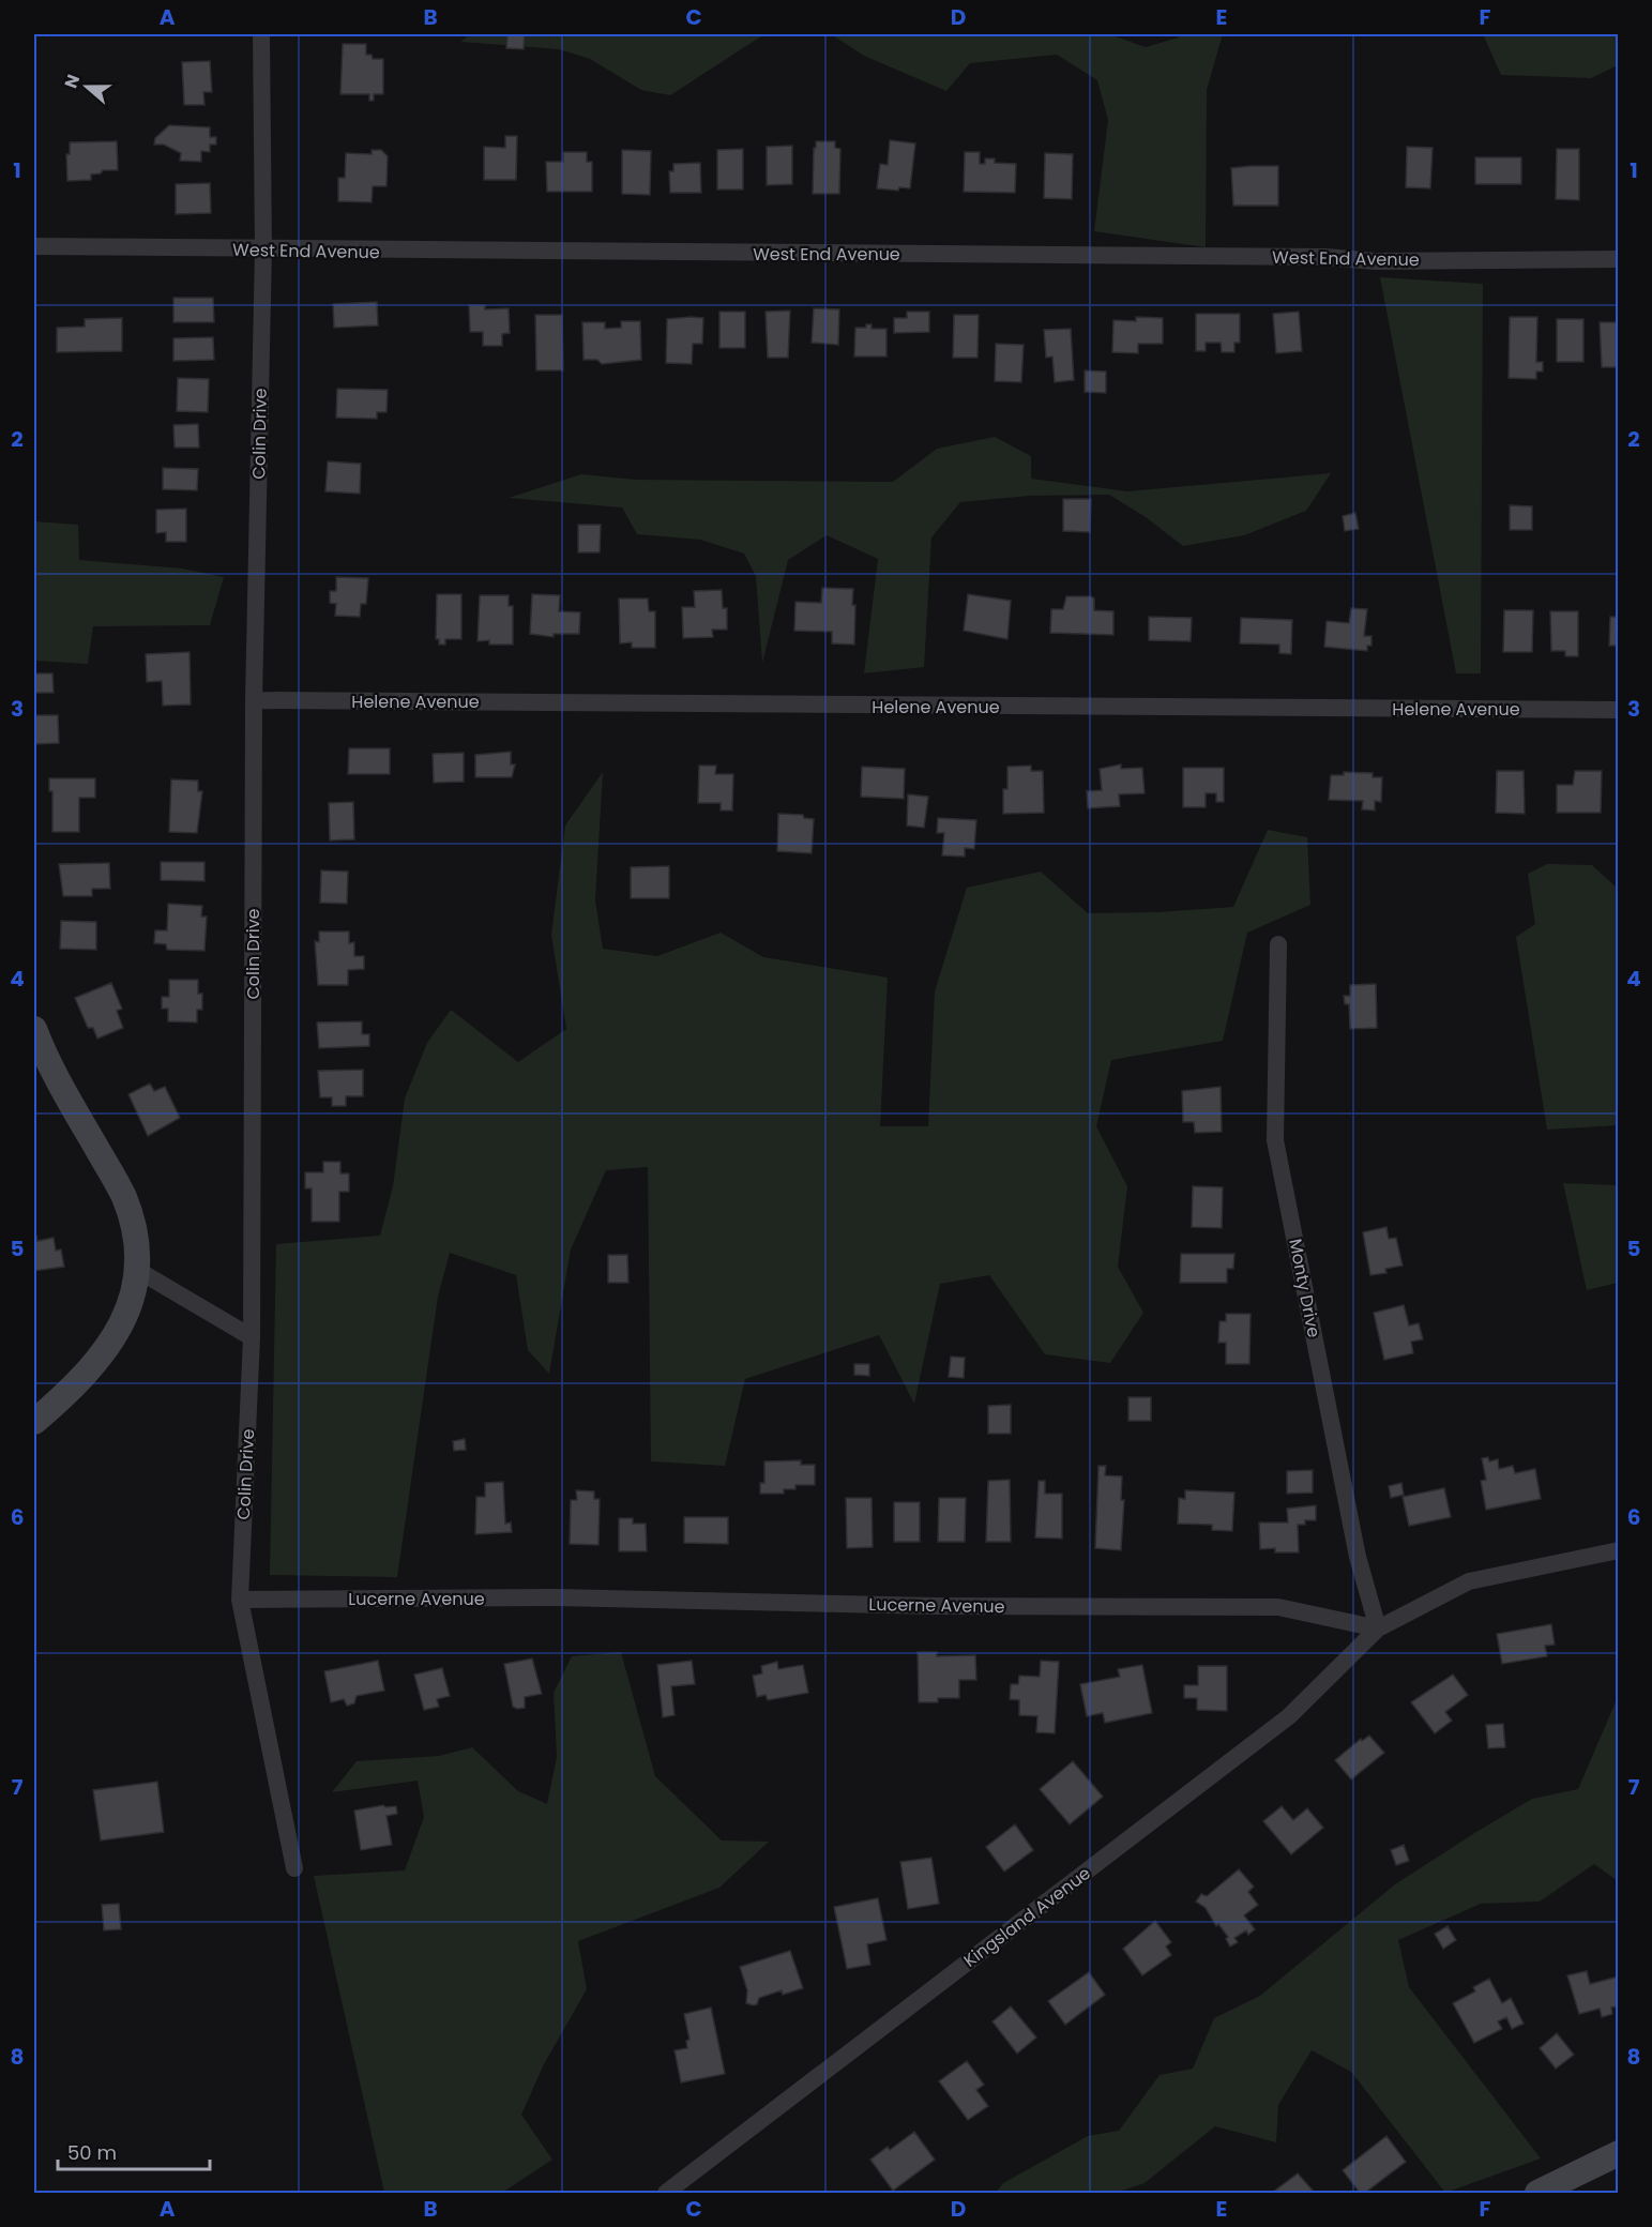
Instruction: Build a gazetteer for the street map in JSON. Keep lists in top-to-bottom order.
{
  "streets": {
    "street": [
      "West End Avenue",
      "Colin Drive",
      "Helene Avenue",
      "Monty Drive",
      "Lucerne Avenue",
      "Kingsland Avenue"
    ]
  },
  "crossings": [
    ["West End Avenue", "Colin Drive"],
    ["Colin Drive", "Helene Avenue"],
    ["Colin Drive", "Lucerne Avenue"],
    ["Monty Drive", "Lucerne Avenue"],
    ["Monty Drive", "Kingsland Avenue"],
    ["Lucerne Avenue", "Kingsland Avenue"]
  ],
  "scale_bar": "50 m",
  "north": "left",
  "grid": {
    "columns": [
      "A",
      "B",
      "C",
      "D",
      "E",
      "F"
    ],
    "rows": [
      "1",
      "2",
      "3",
      "4",
      "5",
      "6",
      "7",
      "8"
    ]
  }
}
